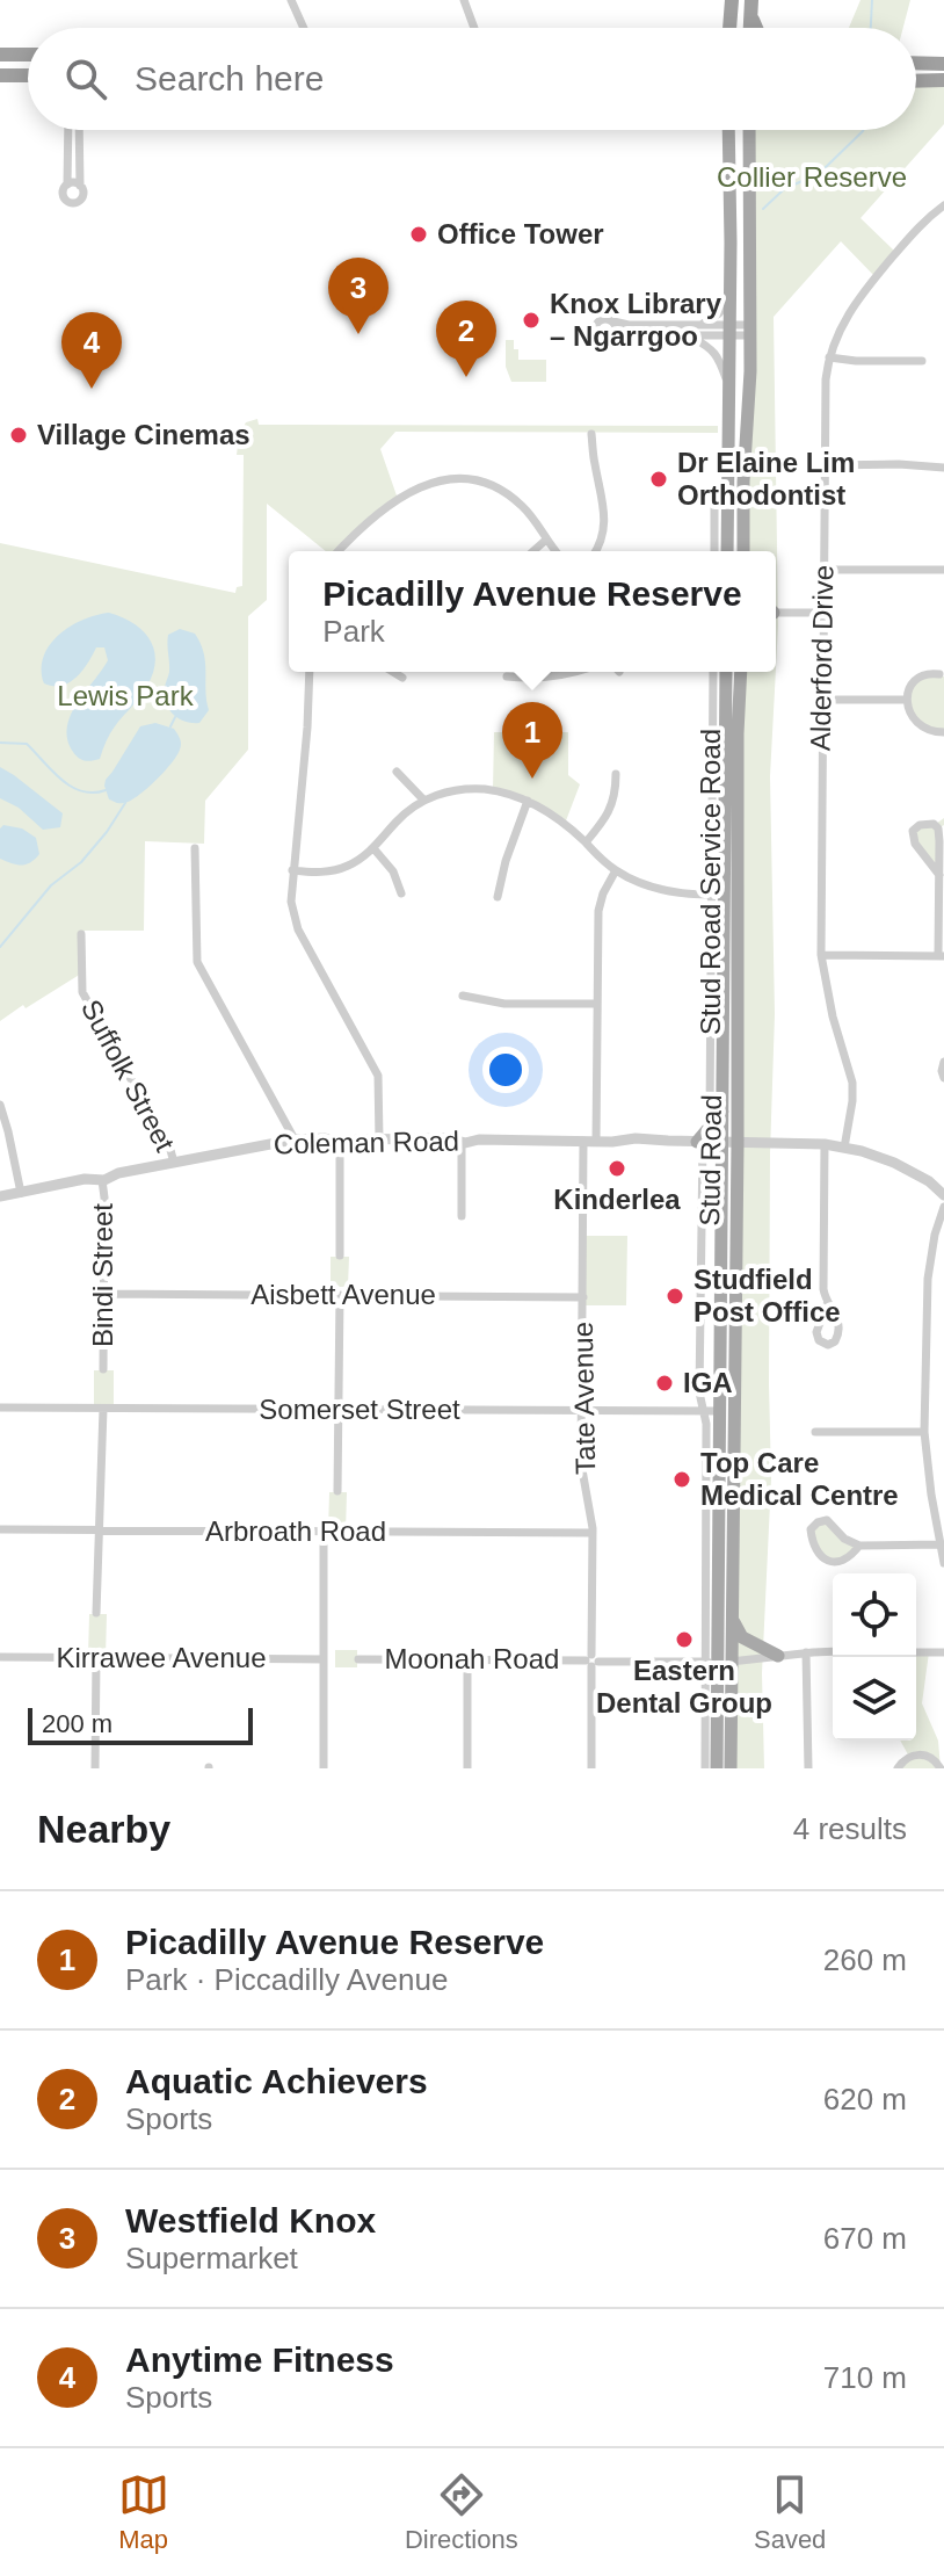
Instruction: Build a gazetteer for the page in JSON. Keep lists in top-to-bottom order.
{
  "streets": {
    "main road": ["Stud Road"],
    "street": [
      "Alderford Drive",
      "Stud Road Service Road",
      "Suffolk Street",
      "Coleman Road",
      "Bindi Street",
      "Aisbett Avenue",
      "Tate Avenue",
      "Somerset Street",
      "Arbroath Road",
      "Kirrawee Avenue",
      "Moonah Road"
    ]
  },
  "crossings": [
    ["Alderford Drive", "Coleman Road"],
    ["Stud Road Service Road", "Stud Road"],
    ["Suffolk Street", "Coleman Road"],
    ["Coleman Road", "Stud Road"],
    ["Coleman Road", "Bindi Street"],
    ["Coleman Road", "Tate Avenue"],
    ["Stud Road", "Somerset Street"],
    ["Stud Road", "Moonah Road"],
    ["Bindi Street", "Aisbett Avenue"],
    ["Aisbett Avenue", "Tate Avenue"],
    ["Tate Avenue", "Somerset Street"],
    ["Tate Avenue", "Arbroath Road"],
    ["Tate Avenue", "Moonah Road"]
  ],
  "parks": ["Collier Reserve", "Lewis Park"],
  "places": [
    "Office Tower",
    "Knox Library – Ngarrgoo",
    "Village Cinemas",
    "Dr Elaine Lim Orthodontist",
    "Kinderlea",
    "Studfield Post Office",
    "IGA",
    "Top Care Medical Centre",
    "Eastern Dental Group"
  ],
  "scale_bar": "200 m",
  "page": {
    "search": "Search here",
    "pins": [
      "3",
      "2",
      "4",
      "1"
    ],
    "popup": ["Picadilly Avenue Reserve", "Park"],
    "scale": "200 m",
    "heading": ["Nearby", "4 results"],
    "list": [
      {
        "mark": "1",
        "name": "Picadilly Avenue Reserve",
        "note": "Park · Piccadilly Avenue",
        "value": "260 m"
      },
      {
        "mark": "2",
        "name": "Aquatic Achievers",
        "note": "Sports",
        "value": "620 m"
      },
      {
        "mark": "3",
        "name": "Westfield Knox",
        "note": "Supermarket",
        "value": "670 m"
      },
      {
        "mark": "4",
        "name": "Anytime Fitness",
        "note": "Sports",
        "value": "710 m"
      }
    ],
    "nav": ["Map", "Directions", "Saved"]
  }
}
